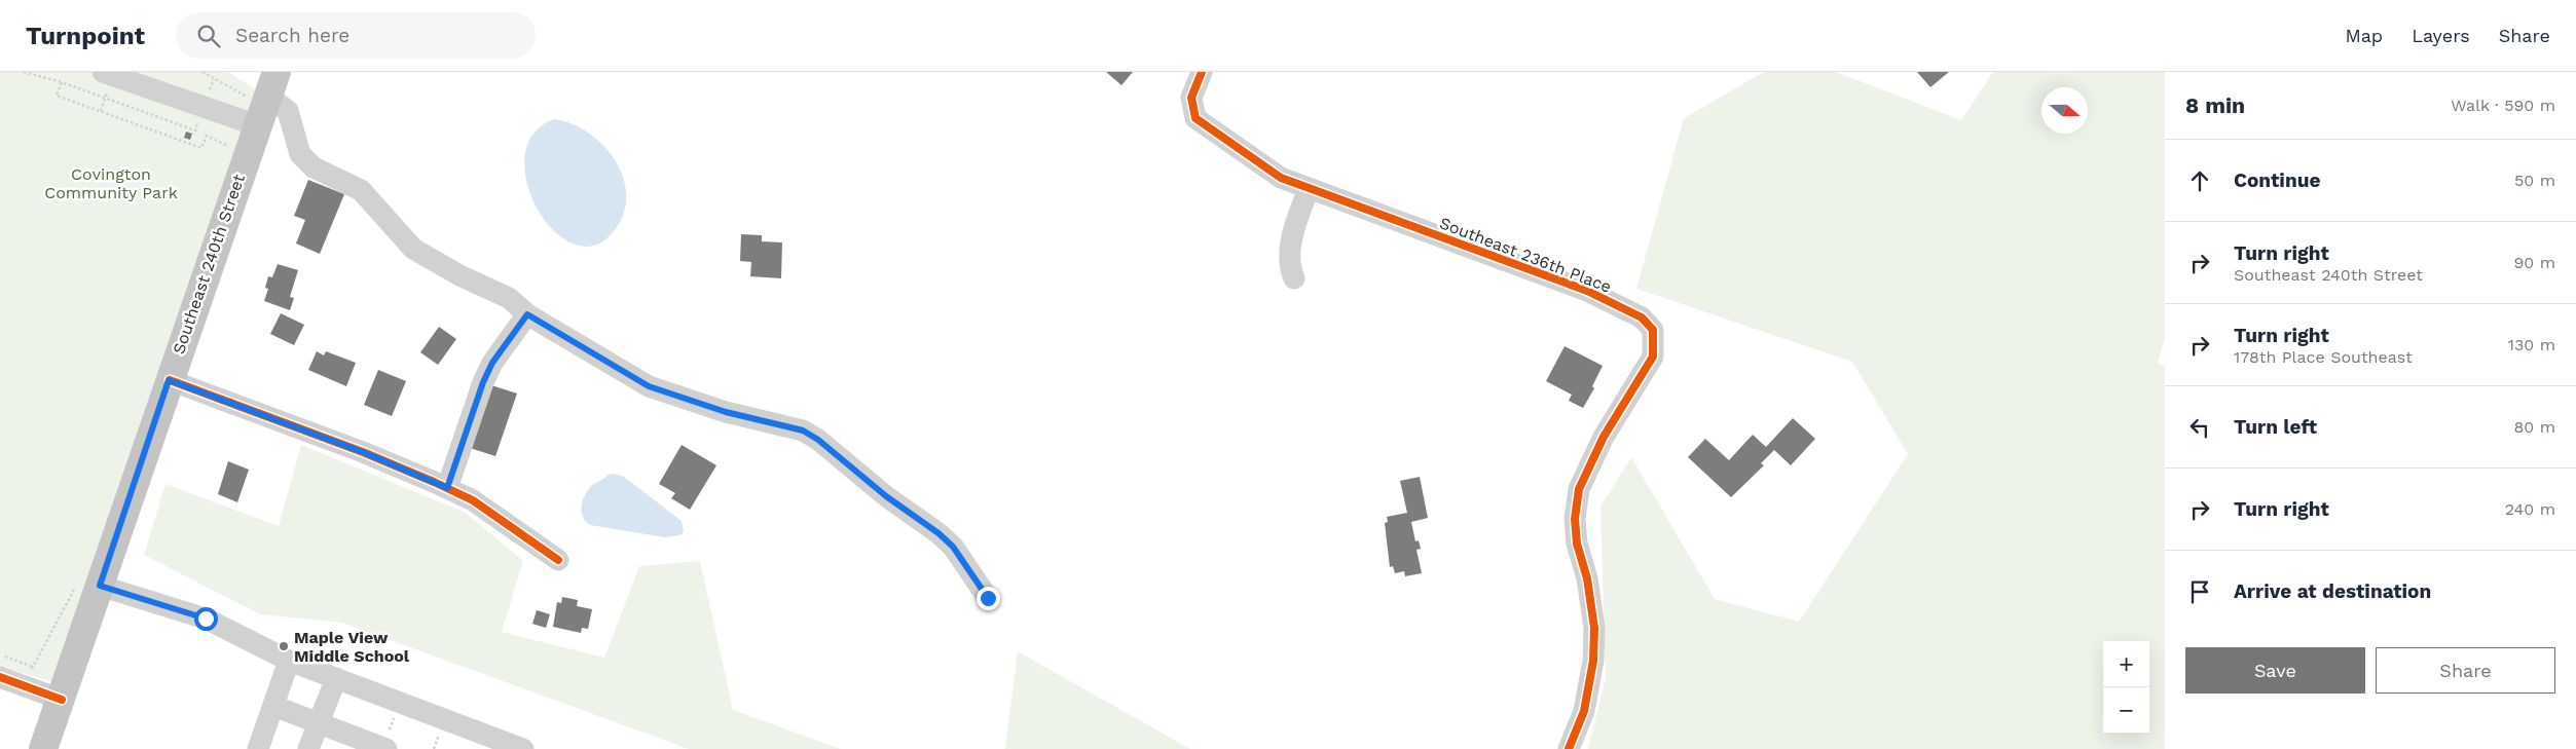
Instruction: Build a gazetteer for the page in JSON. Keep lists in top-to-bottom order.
{
  "streets": {
    "main road": ["Southeast 240th Street"],
    "street": ["Southeast 236th Place"]
  },
  "parks": ["Covington Community Park"],
  "places": ["Maple View Middle School"],
  "north": "right",
  "page": {
    "header": "Turnpoint",
    "search": "Search here",
    "nav": ["Map", "Layers", "Share"],
    "heading": ["8 min", "Walk · 590 m"],
    "list": [
      ["Continue", "50 m"],
      ["Turn right", "Southeast 240th Street", "90 m"],
      ["Turn right", "178th Place Southeast", "130 m"],
      ["Turn left", "80 m"],
      ["Turn right", "240 m"],
      "Arrive at destination"
    ],
    "buttons": ["Save", "Share"],
    "map_buttons": ["+", "−"]
  }
}
